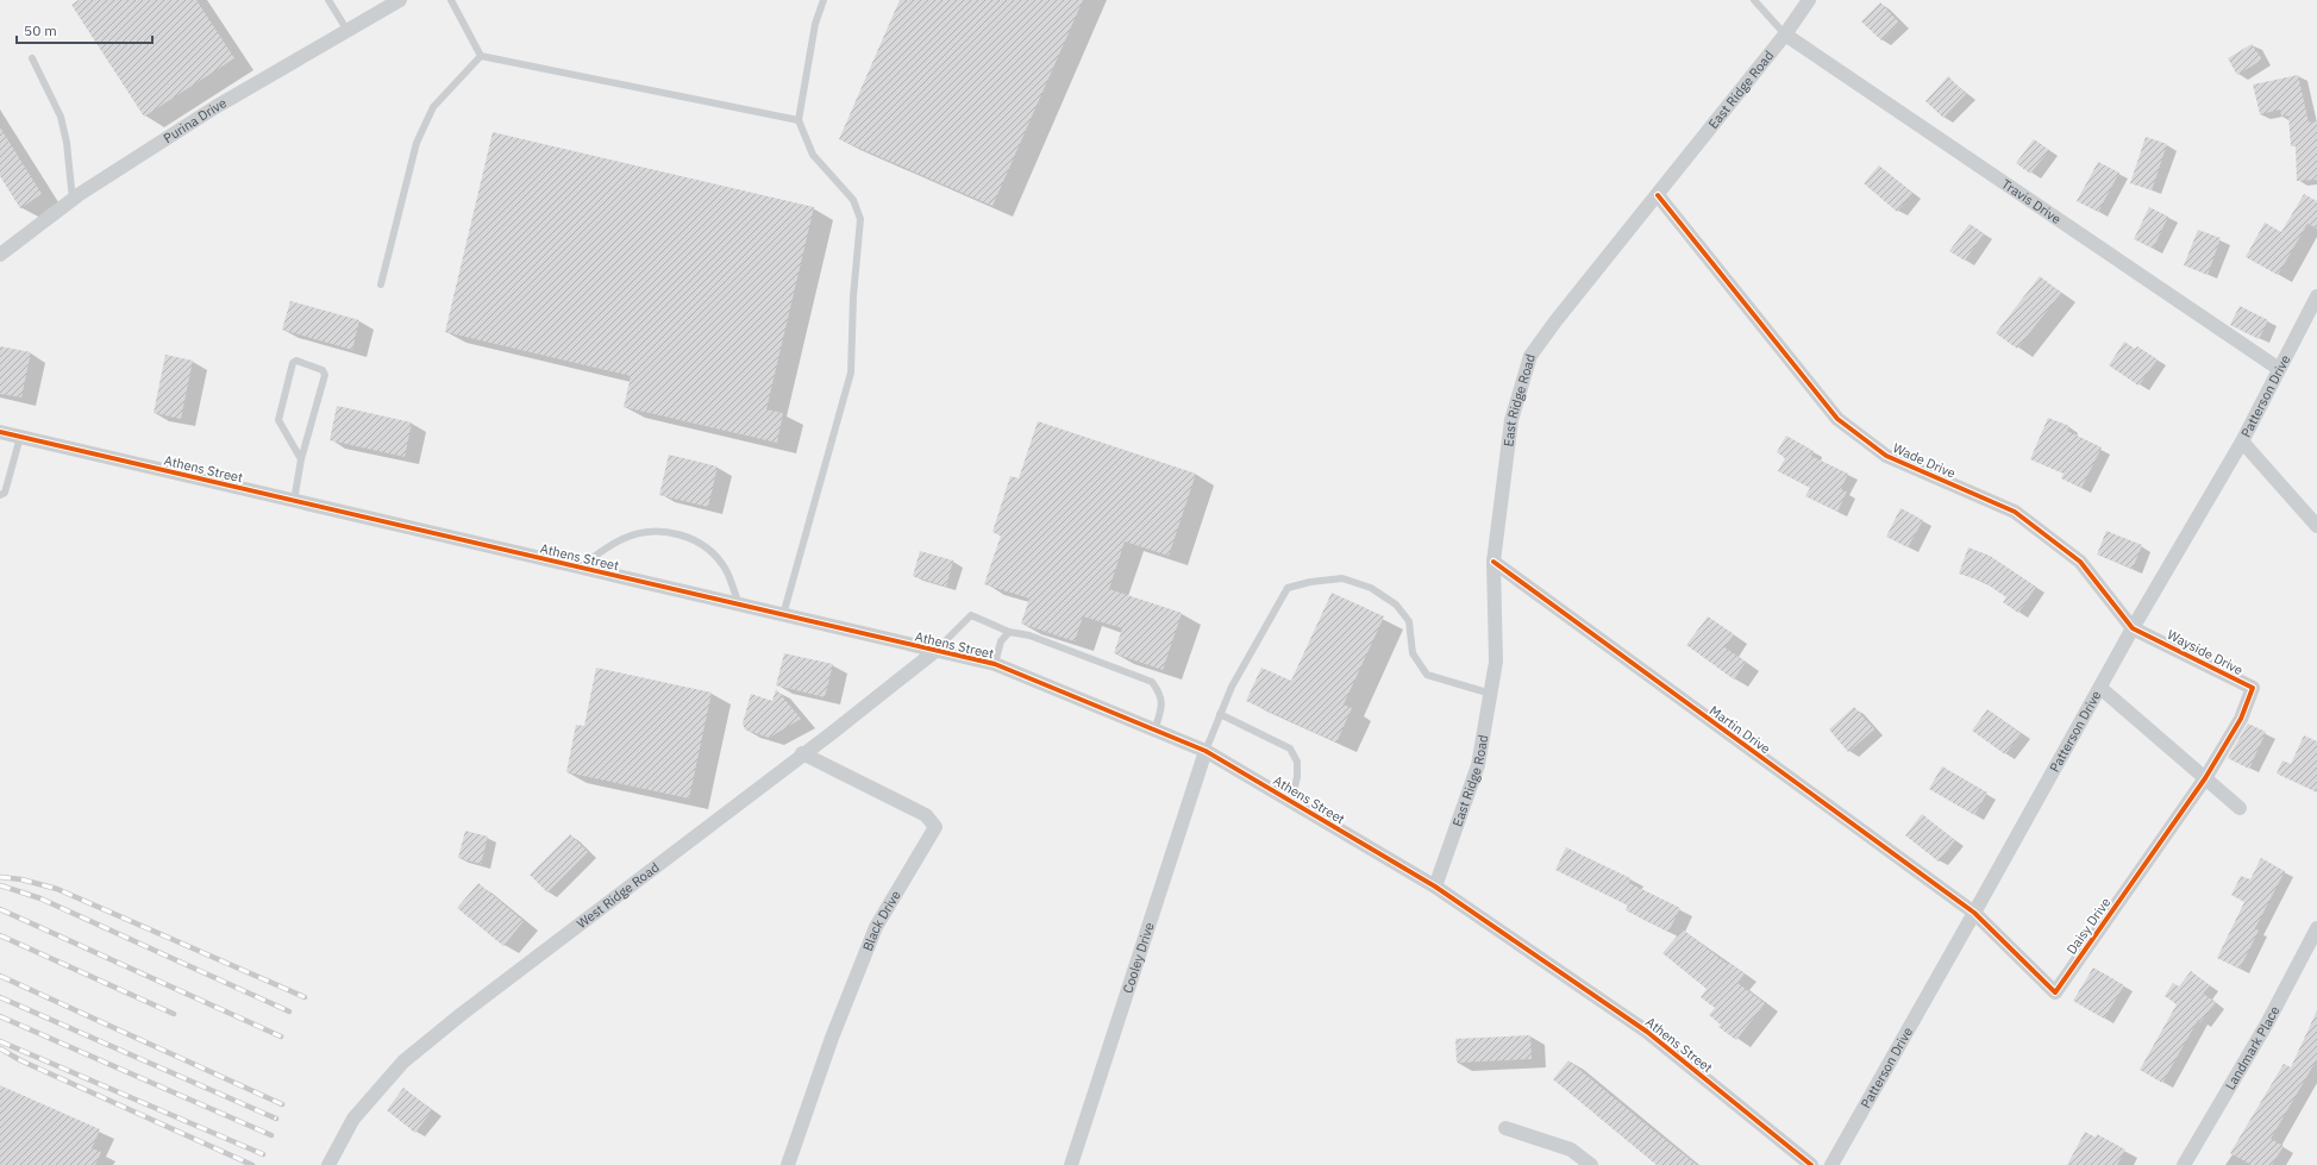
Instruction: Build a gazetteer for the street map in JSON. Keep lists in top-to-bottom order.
{
  "streets": {
    "street": [
      "East Ridge Road",
      "Purina Drive",
      "Travis Drive",
      "Patterson Drive",
      "Wade Drive",
      "Athens Street",
      "Wayside Drive",
      "Martin Drive",
      "West Ridge Road",
      "Black Drive",
      "Daisy Drive",
      "Cooley Drive",
      "Landmark Place"
    ]
  },
  "crossings": [
    ["East Ridge Road", "Travis Drive"],
    ["East Ridge Road", "Wade Drive"],
    ["East Ridge Road", "Athens Street"],
    ["East Ridge Road", "Martin Drive"],
    ["Travis Drive", "Patterson Drive"],
    ["Patterson Drive", "Wade Drive"],
    ["Patterson Drive", "Wayside Drive"],
    ["Patterson Drive", "Martin Drive"],
    ["Patterson Drive", "Daisy Drive"],
    ["Wade Drive", "Wayside Drive"],
    ["Athens Street", "West Ridge Road"],
    ["Athens Street", "Cooley Drive"],
    ["Wayside Drive", "Daisy Drive"],
    ["Martin Drive", "Daisy Drive"],
    ["West Ridge Road", "Black Drive"]
  ],
  "scale_bar": "50 m"
}
